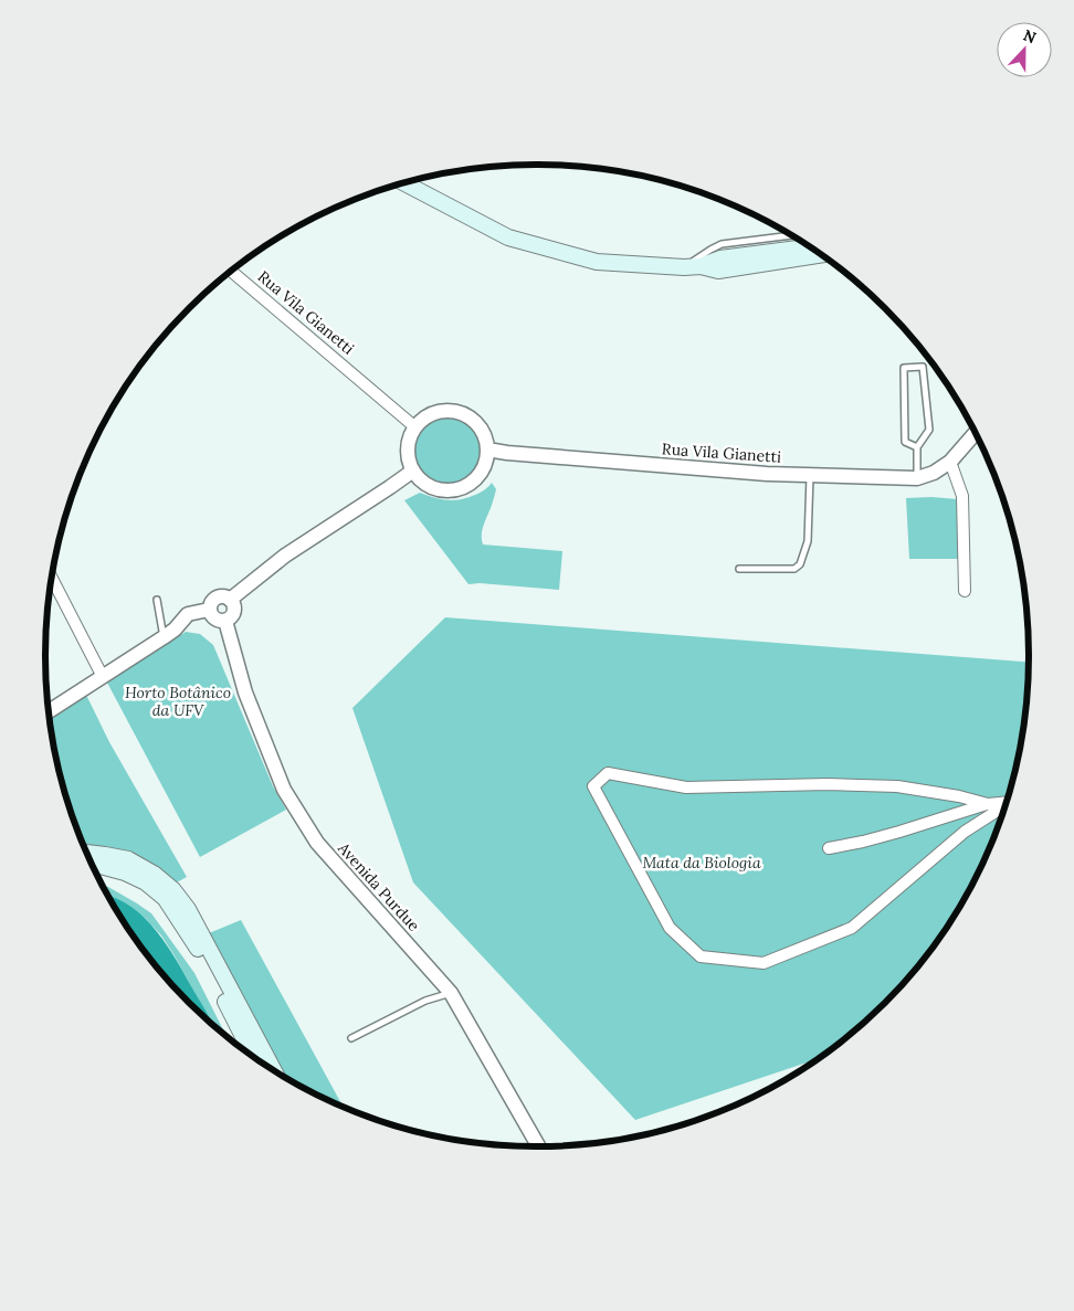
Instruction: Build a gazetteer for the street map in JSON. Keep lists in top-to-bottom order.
{
  "streets": {
    "street": ["Rua Vila Gianetti", "Avenida Purdue"]
  },
  "parks": ["Horto Botânico da UFV", "Mata da Biologia"],
  "north": "top"
}
